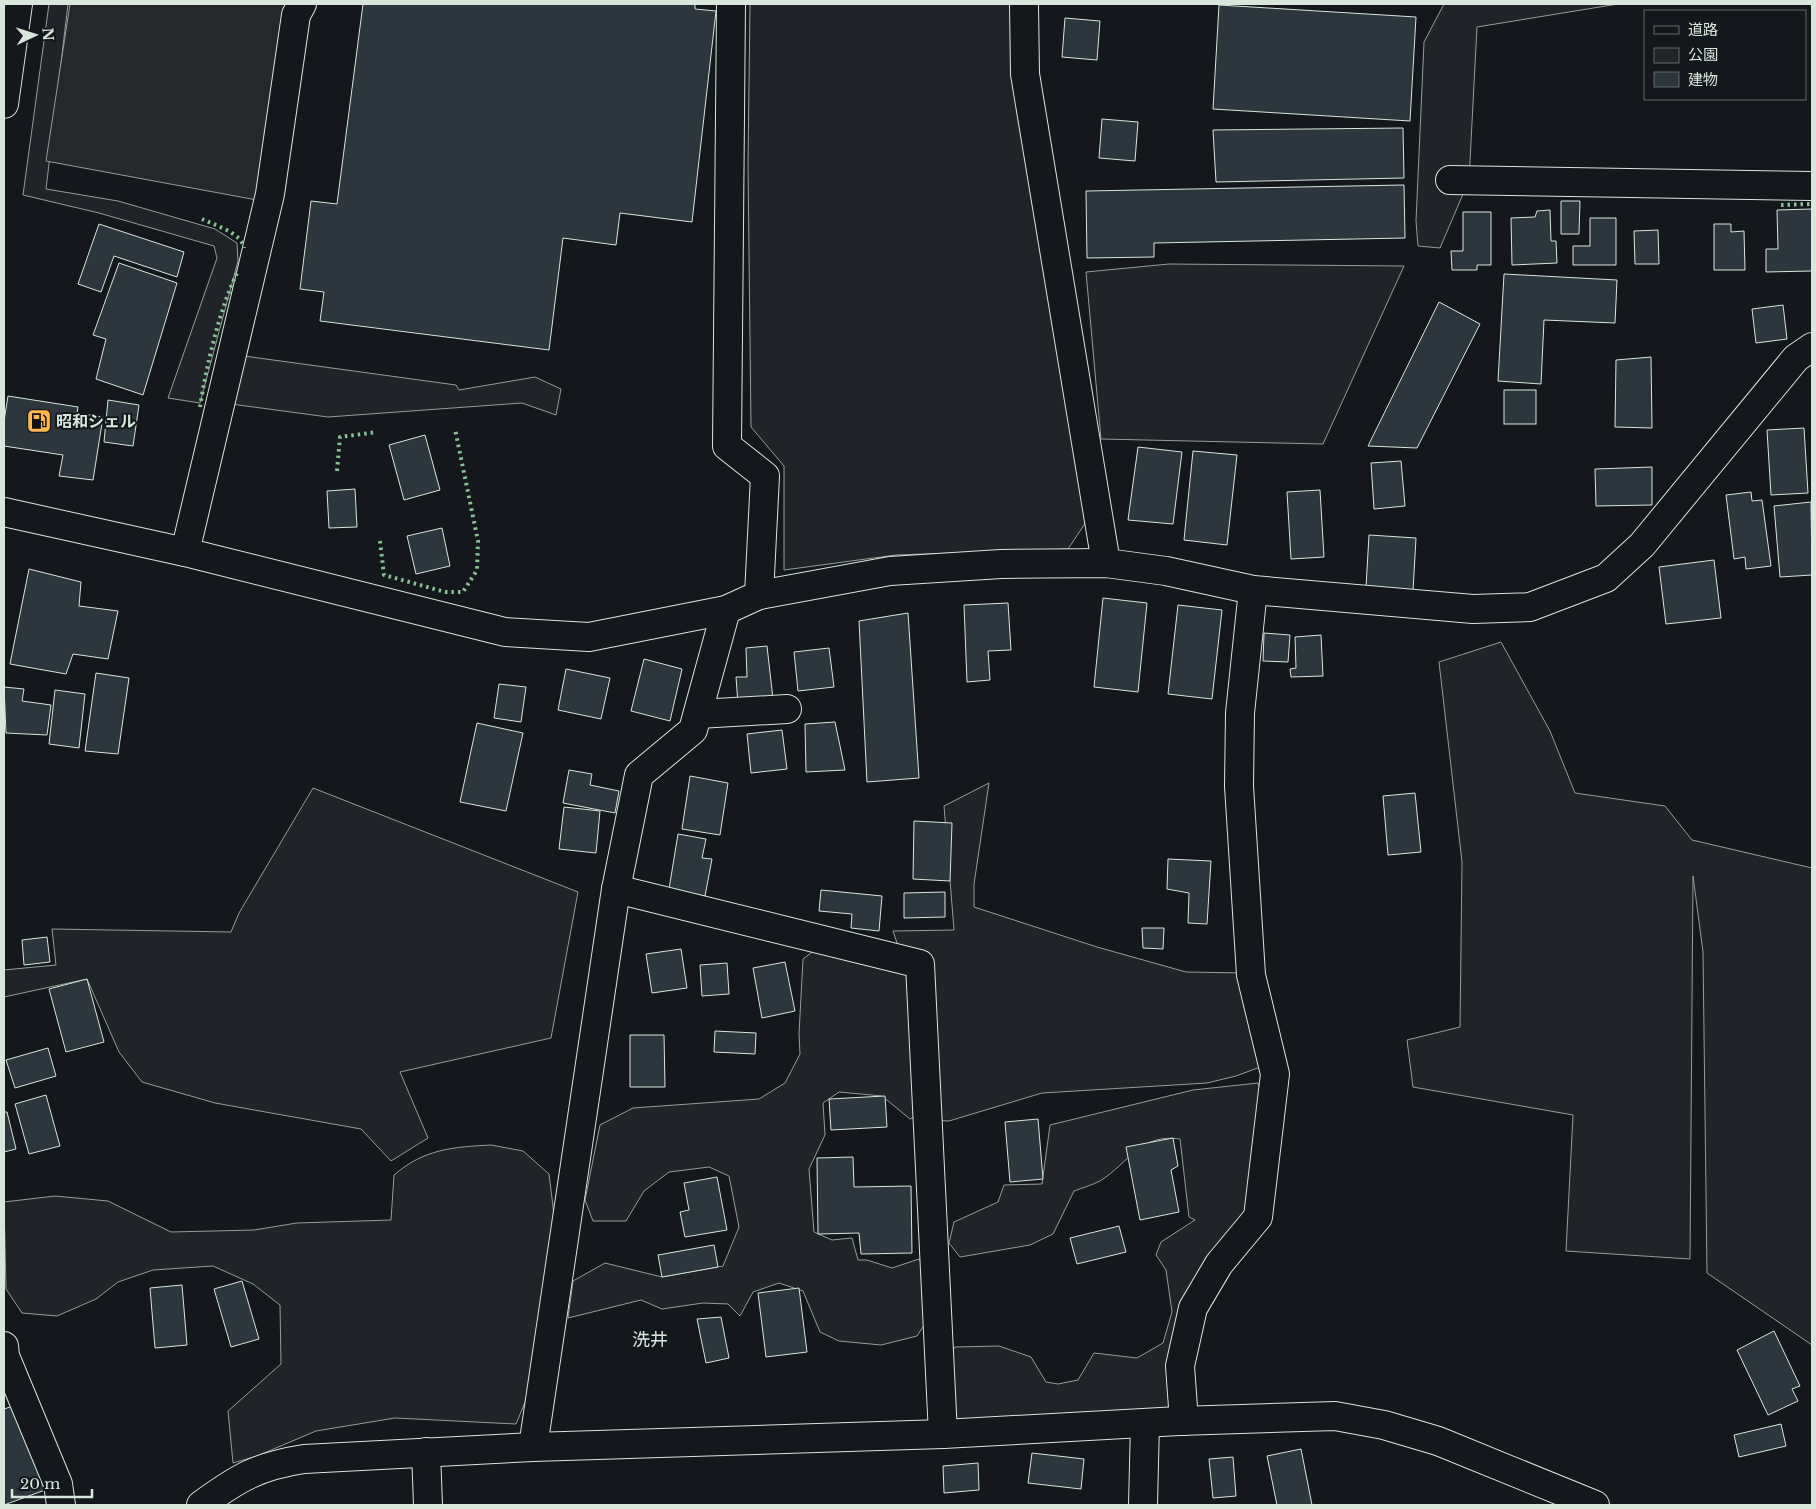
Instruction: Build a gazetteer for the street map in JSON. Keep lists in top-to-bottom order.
{
  "districts": ["洗井"],
  "places": {
    "fuel station": ["昭和シェル"]
  },
  "legend": ["道路", "公園", "建物"],
  "scale_bar": "20 m",
  "north": "right"
}
